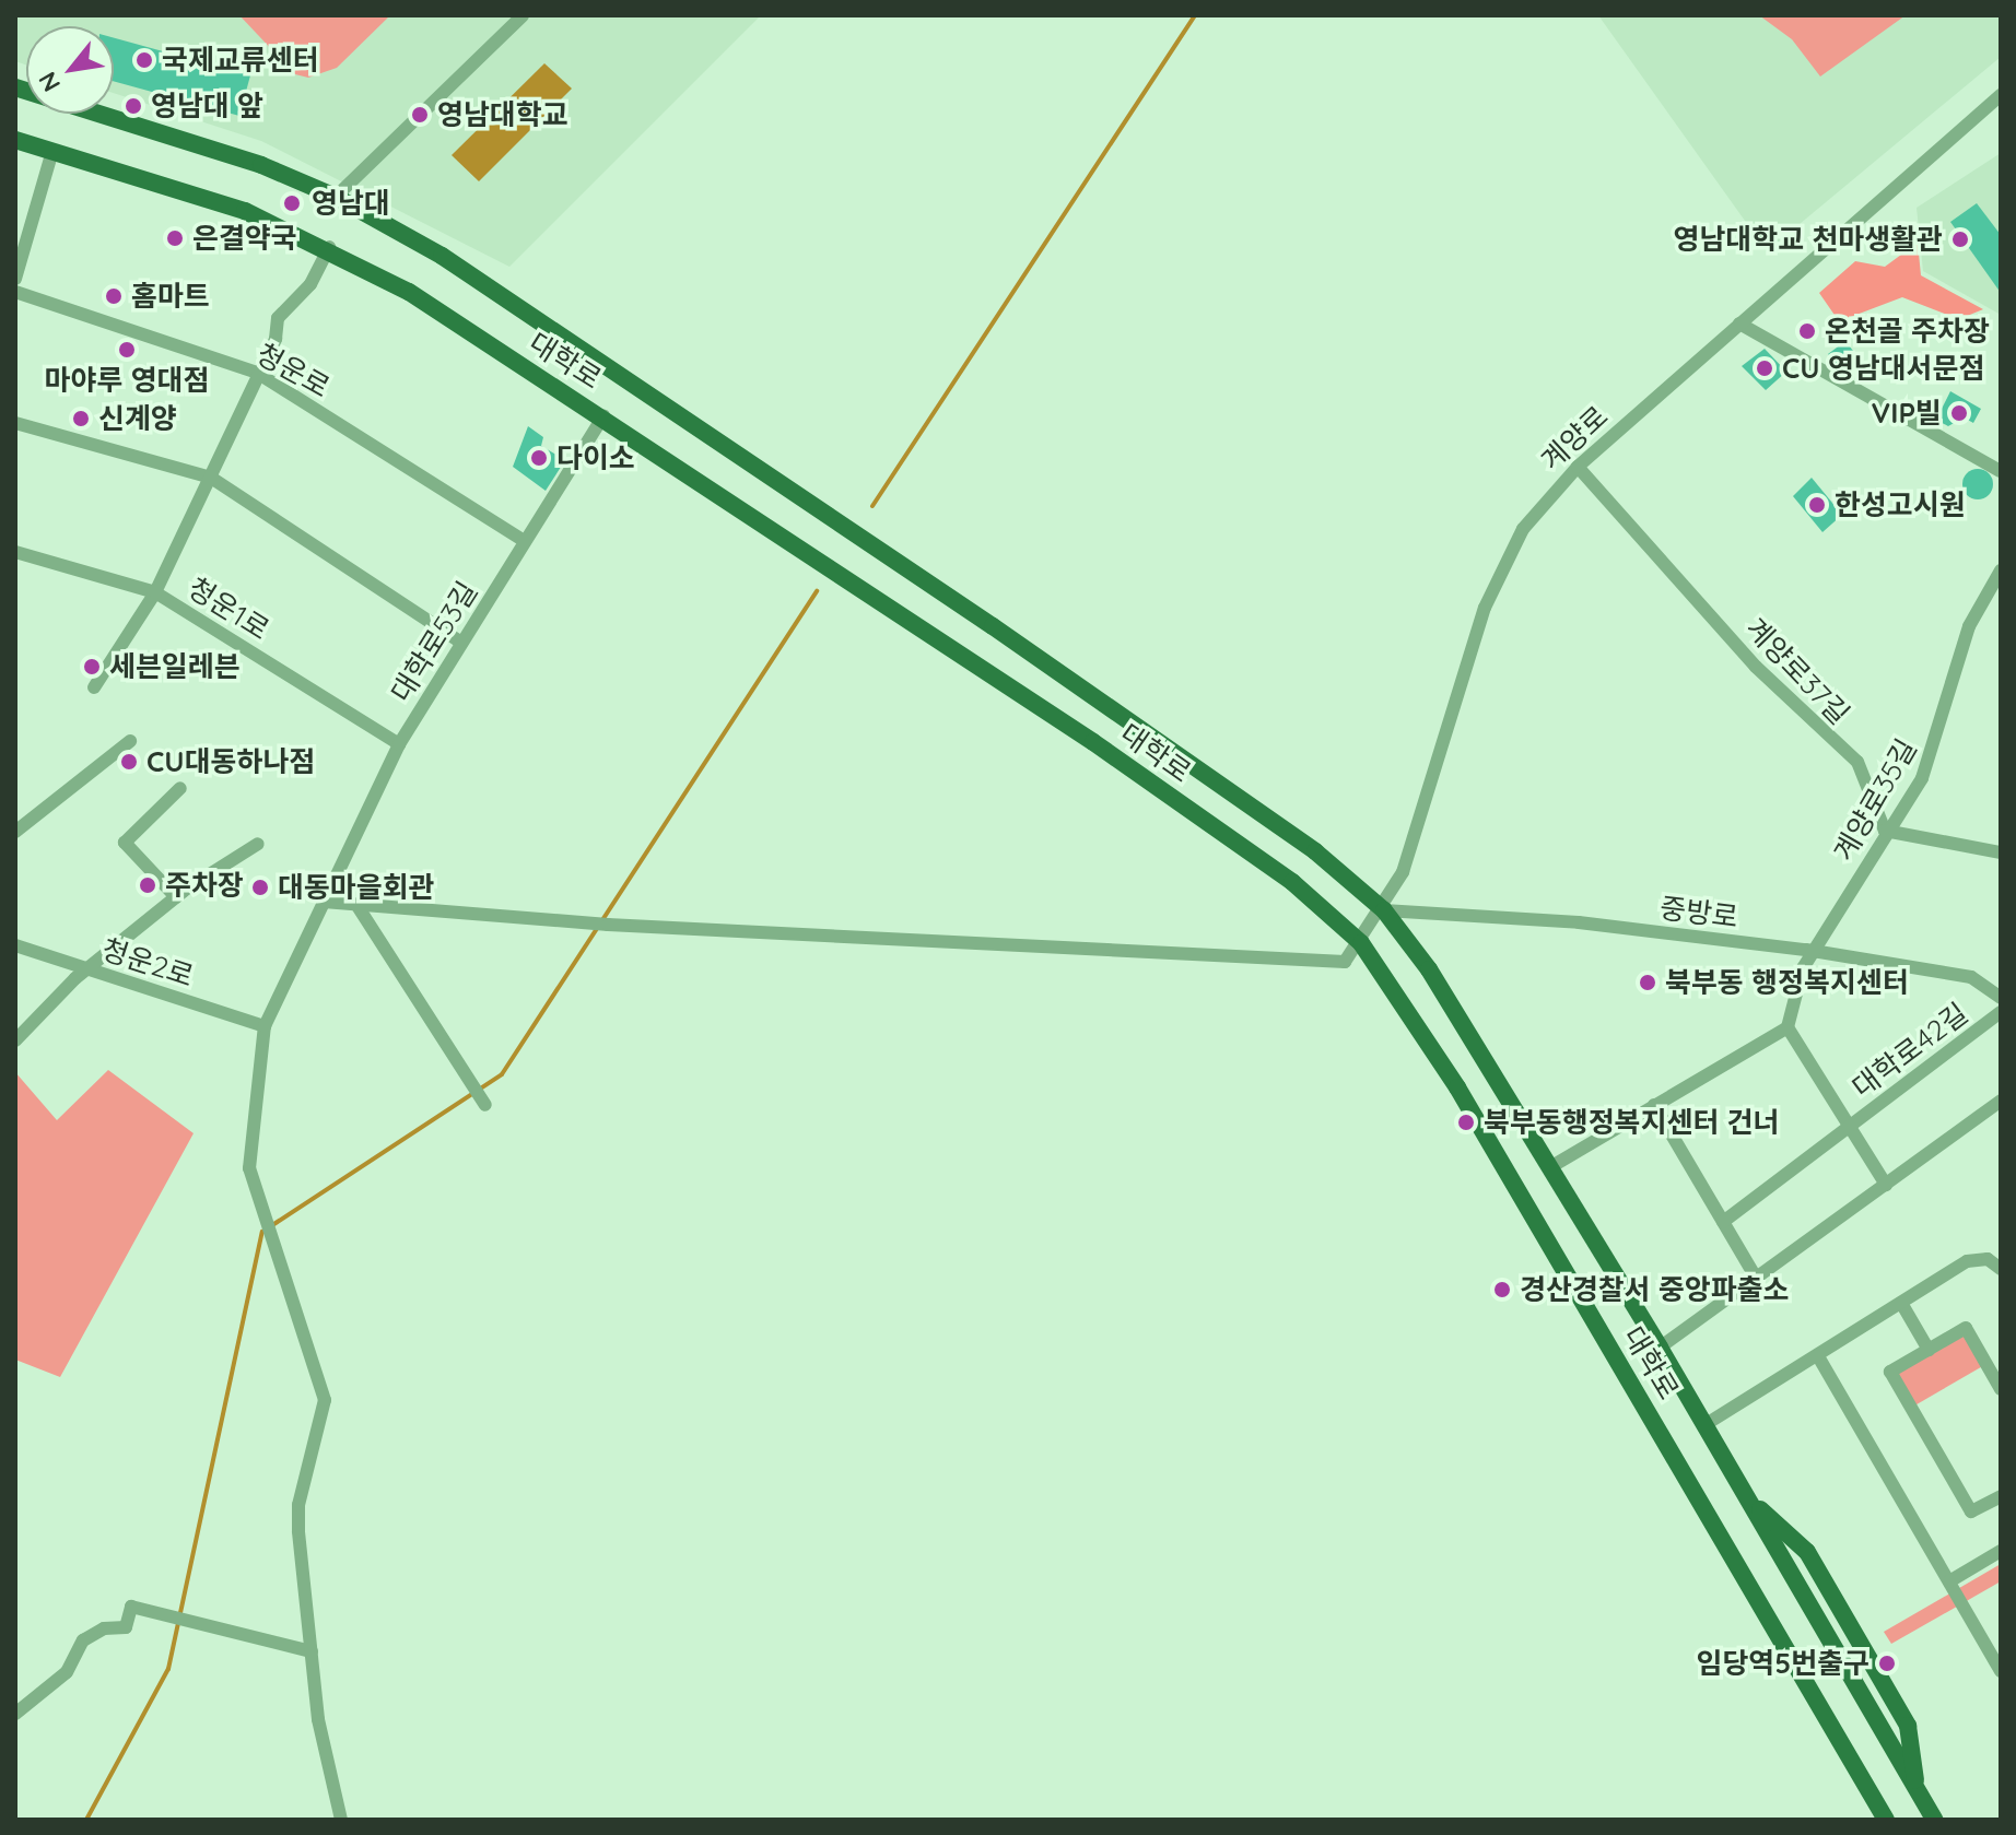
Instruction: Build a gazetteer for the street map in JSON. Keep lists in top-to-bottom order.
{
  "streets": {
    "main road": ["대학로"],
    "street": [
      "청운로",
      "계양로",
      "청운1로",
      "대학로53길",
      "계양로37길",
      "계양로35길",
      "중방로",
      "청운2로",
      "대학로42길"
    ]
  },
  "crossings": [
    ["대학로", "계양로"],
    ["대학로", "대학로53길"],
    ["청운로", "대학로53길"],
    ["계양로", "계양로37길"],
    ["계양로", "중방로"],
    ["청운1로", "대학로53길"],
    ["대학로53길", "청운2로"],
    ["계양로37길", "계양로35길"],
    ["계양로35길", "중방로"]
  ],
  "places": [
    "국제교류센터",
    "영남대 앞",
    "영남대학교",
    "영남대",
    "은결약국",
    "영남대학교 천마생활관",
    "홈마트",
    "온천골 주차장",
    "마야루 영대점",
    "CU 영남대서문점",
    "VIP빌",
    "신계양",
    "다이소",
    "한성고시원",
    "세븐일레븐",
    "CU대동하나점",
    "주차장",
    "대동마을회관",
    "북부동 행정복지센터",
    "북부동행정복지센터 건너",
    "경산경찰서 중앙파출소",
    "임당역5번출구"
  ],
  "north": "bottom left"
}
